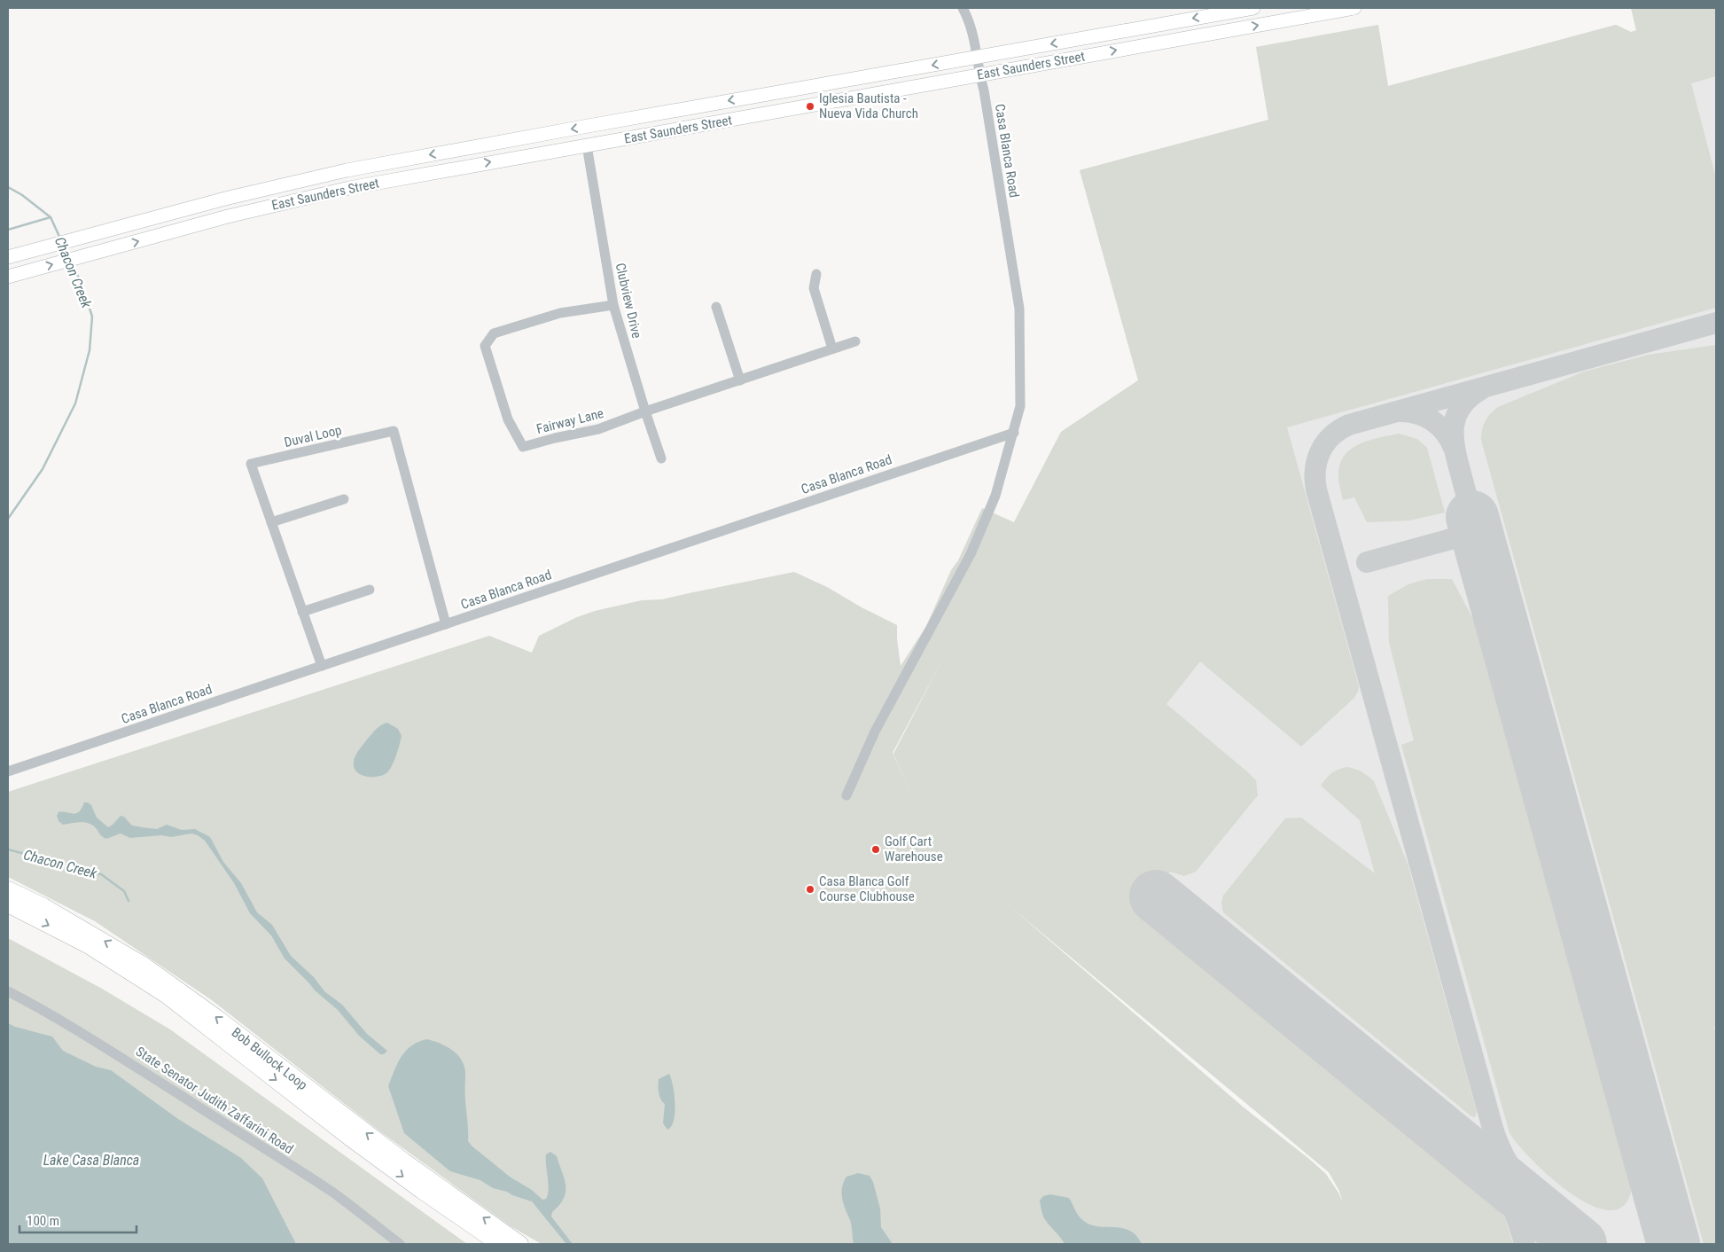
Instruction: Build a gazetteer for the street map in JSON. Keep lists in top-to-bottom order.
{
  "streets": {
    "highway": ["Bob Bullock Loop"],
    "main road": ["East Saunders Street"],
    "street": [
      "Casa Blanca Road",
      "Clubview Drive",
      "Fairway Lane",
      "Duval Loop",
      "State Senator Judith Zaffarini Road"
    ]
  },
  "crossings": [
    ["East Saunders Street", "Casa Blanca Road"],
    ["East Saunders Street", "Clubview Drive"],
    ["Casa Blanca Road", "Duval Loop"],
    ["Clubview Drive", "Fairway Lane"]
  ],
  "water": ["Chacon Creek", "Lake Casa Blanca"],
  "places": ["Iglesia Bautista - Nueva Vida Church", "Golf Cart Warehouse", "Casa Blanca Golf Course Clubhouse"],
  "scale_bar": "100 m"
}
